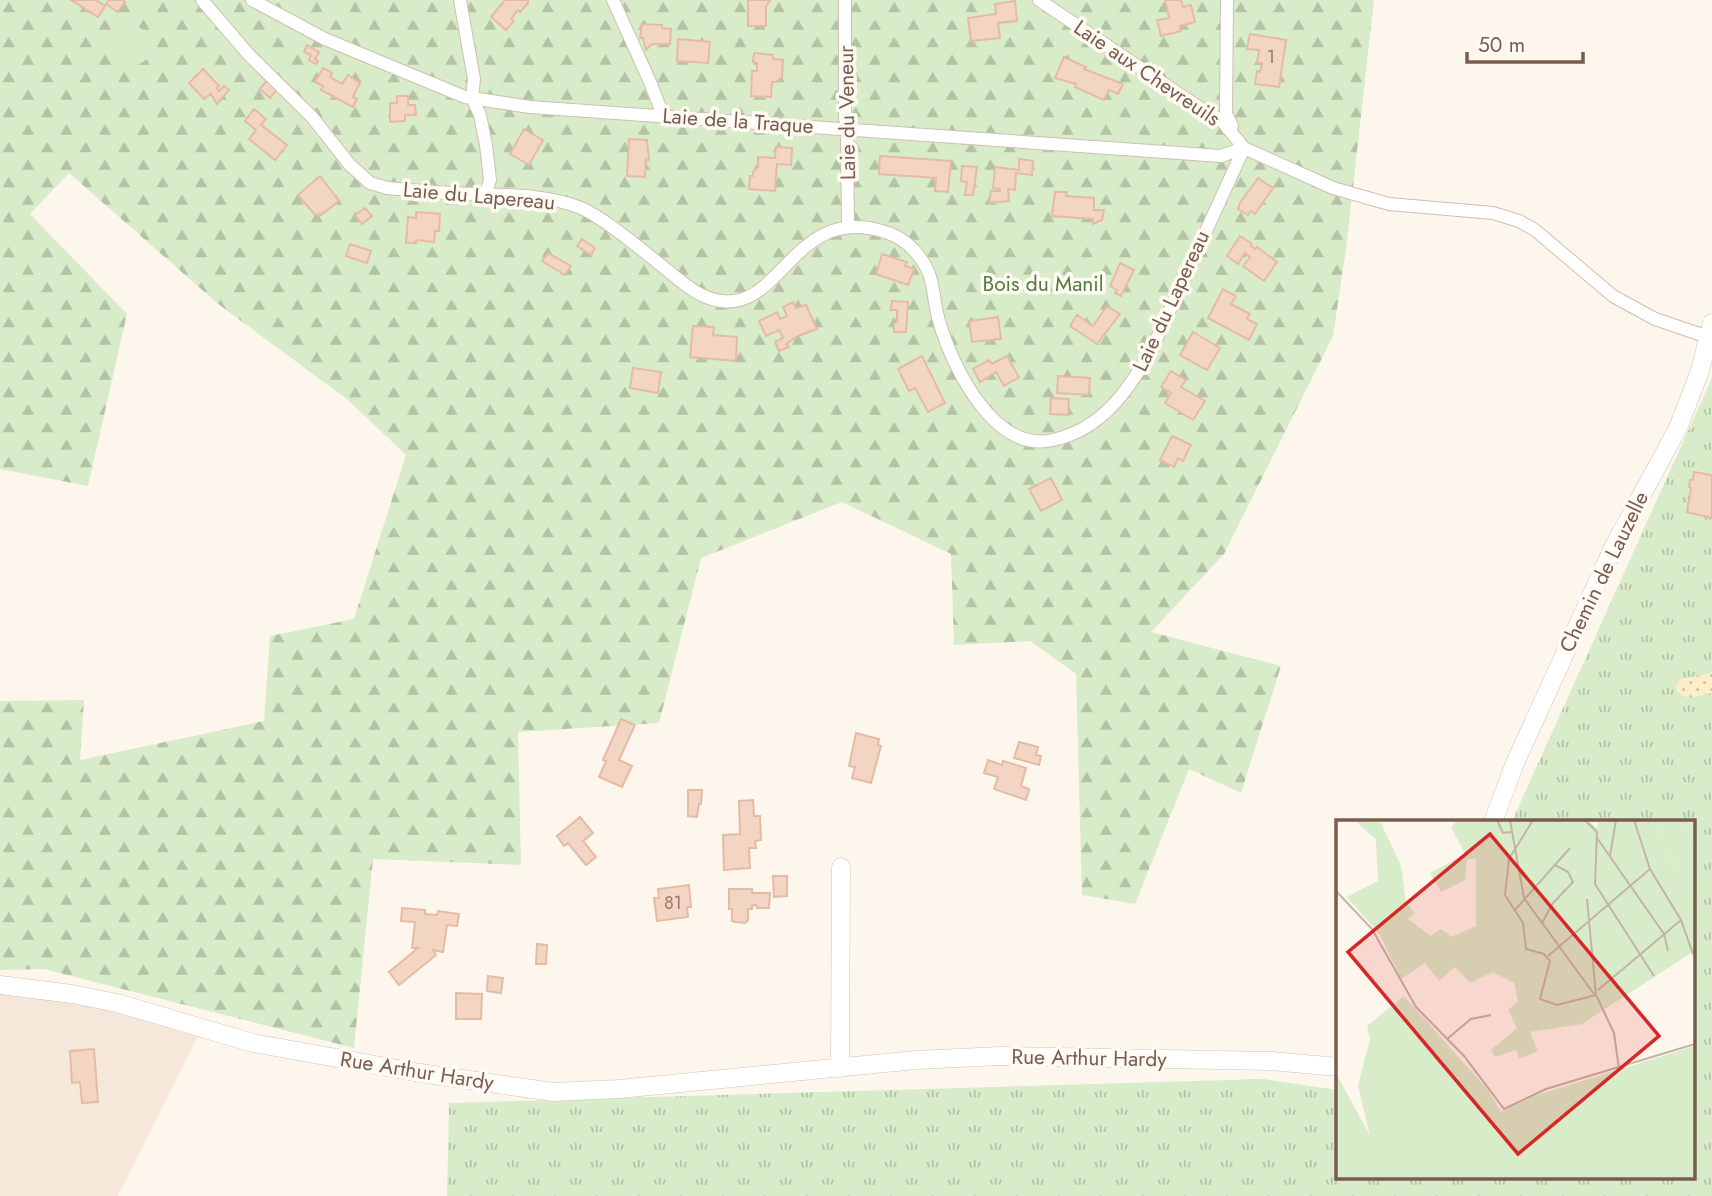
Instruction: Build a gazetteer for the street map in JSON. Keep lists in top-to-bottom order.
{
  "streets": {
    "street": [
      "Laie aux Chevreuils",
      "Laie du Veneur",
      "Laie de la Traque",
      "Laie du Lapereau",
      "Chemin de Lauzelle",
      "Rue Arthur Hardy"
    ]
  },
  "crossings": [
    ["Laie aux Chevreuils", "Laie de la Traque"],
    ["Laie aux Chevreuils", "Laie du Lapereau"],
    ["Laie aux Chevreuils", "Chemin de Lauzelle"],
    ["Laie du Veneur", "Laie de la Traque"],
    ["Laie du Veneur", "Laie du Lapereau"],
    ["Laie de la Traque", "Laie du Lapereau"]
  ],
  "parks": ["Bois du Manil"],
  "house_numbers": ["1", "81"],
  "scale_bar": "50 m"
}
